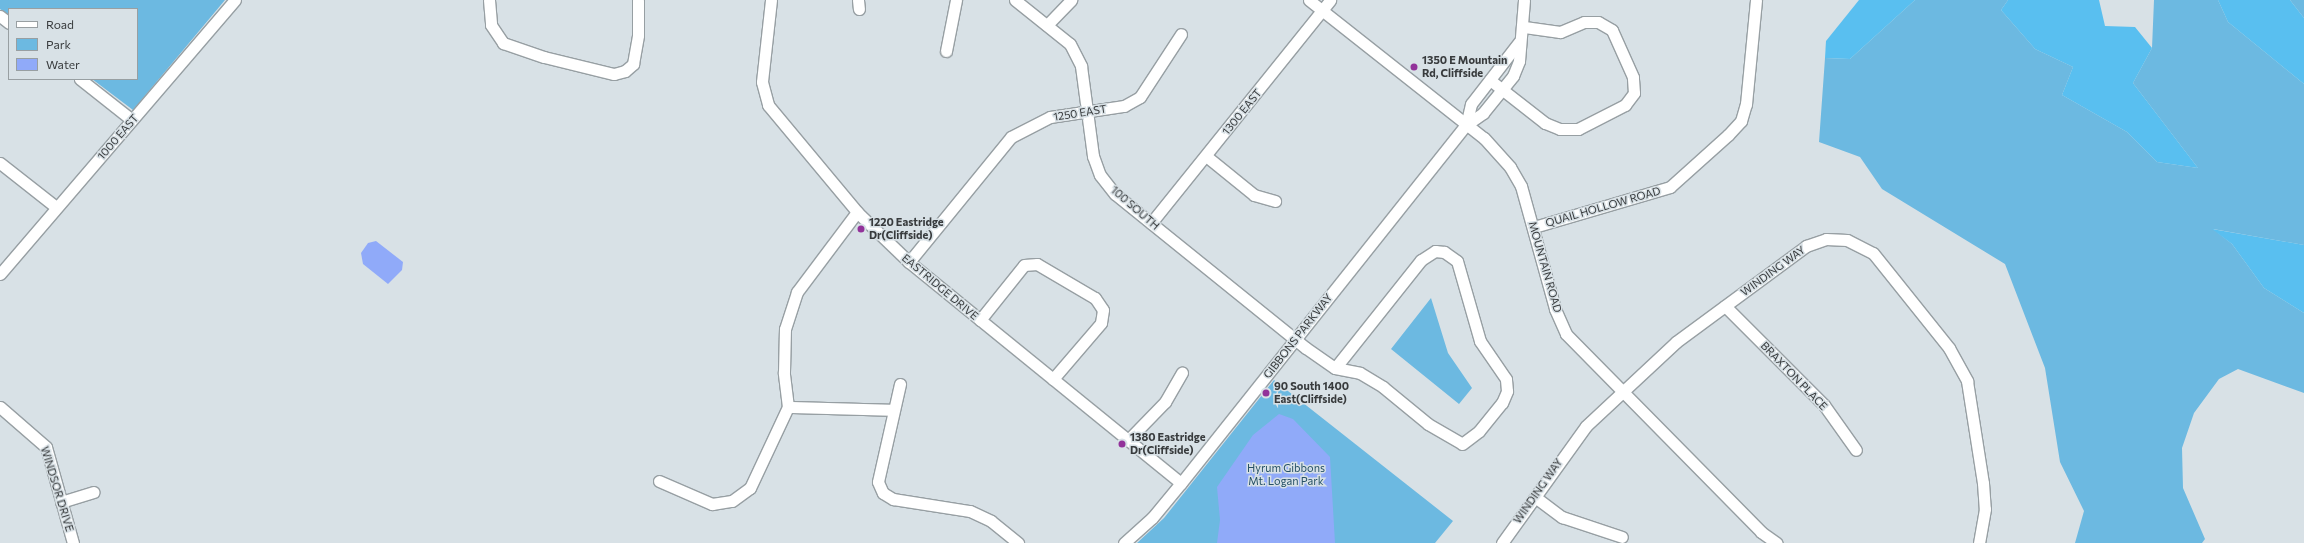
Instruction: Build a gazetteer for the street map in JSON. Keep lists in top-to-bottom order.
{
  "streets": {
    "street": [
      "1300 EAST",
      "1250 EAST",
      "1000 EAST",
      "QUAIL HOLLOW ROAD",
      "100 SOUTH",
      "MOUNTAIN ROAD",
      "WINDING WAY",
      "EASTRIDGE DRIVE",
      "GIBBONS PARKWAY",
      "BRAXTON PLACE",
      "WINDSOR DRIVE"
    ]
  },
  "crossings": [
    ["1300 EAST", "100 SOUTH"],
    ["1300 EAST", "MOUNTAIN ROAD"],
    ["1250 EAST", "100 SOUTH"],
    ["1250 EAST", "EASTRIDGE DRIVE"],
    ["QUAIL HOLLOW ROAD", "MOUNTAIN ROAD"],
    ["100 SOUTH", "GIBBONS PARKWAY"],
    ["MOUNTAIN ROAD", "WINDING WAY"],
    ["MOUNTAIN ROAD", "GIBBONS PARKWAY"],
    ["WINDING WAY", "BRAXTON PLACE"],
    ["EASTRIDGE DRIVE", "GIBBONS PARKWAY"]
  ],
  "parks": ["Hyrum Gibbons Mt. Logan Park"],
  "places": [
    "1350 E Mountain Rd, Cliffside",
    "1220 Eastridge Dr(Cliffside)",
    "90 South 1400 East(Cliffside)",
    "1380 Eastridge Dr(Cliffside)"
  ],
  "legend": ["Road", "Park", "Water"]
}
